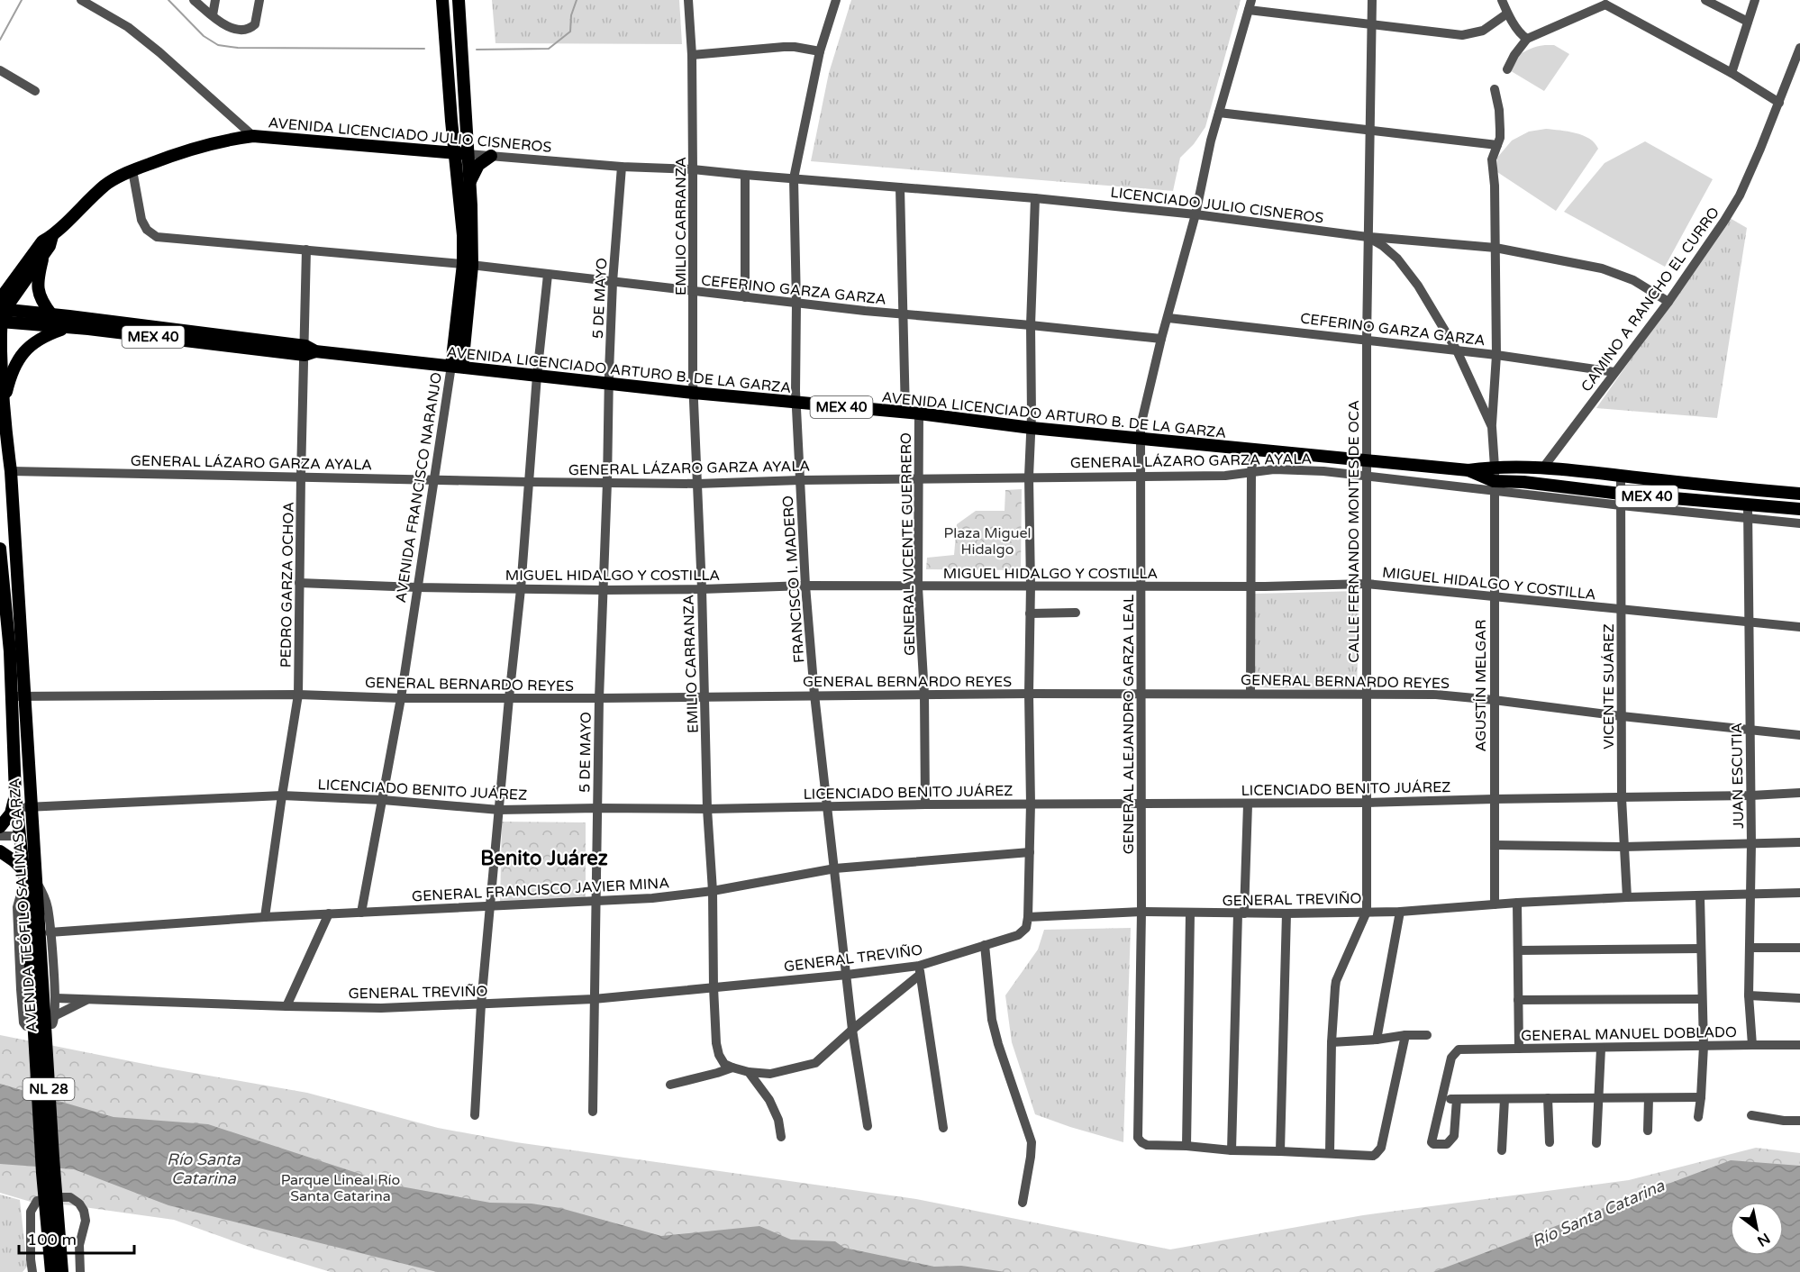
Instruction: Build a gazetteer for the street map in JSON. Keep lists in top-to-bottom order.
{
  "streets": {
    "main road": [
      "AVENIDA LICENCIADO JULIO CISNEROS",
      "MEX 40",
      "AVENIDA LICENCIADO ARTURO B. DE LA GARZA",
      "AVENIDA FRANCISCO NARANJO",
      "AVENIDA TEÓFILO SALINAS GARZA",
      "NL 28"
    ],
    "street": [
      "LICENCIADO JULIO CISNEROS",
      "EMILIO CARRANZA",
      "CEFERINO GARZA GARZA",
      "5 DE MAYO",
      "CAMINO A RANCHO EL CURRO",
      "GENERAL LÁZARO GARZA AYALA",
      "CALLE FERNANDO MONTES DE OCA",
      "GENERAL VICENTE GUERRERO",
      "MIGUEL HIDALGO Y COSTILLA",
      "FRANCISCO I. MADERO",
      "PEDRO GARZA OCHOA",
      "GENERAL BERNARDO REYES",
      "AGUSTÍN MELGAR",
      "VICENTE SUÁREZ",
      "GENERAL ALEJANDRO GARZA LEAL",
      "JUAN ESCUTIA",
      "LICENCIADO BENITO JUÁREZ",
      "GENERAL FRANCISCO JAVIER MINA",
      "GENERAL TREVIÑO",
      "GENERAL MANUEL DOBLADO"
    ]
  },
  "crossings": [
    ["AVENIDA LICENCIADO JULIO CISNEROS", "LICENCIADO JULIO CISNEROS"],
    ["AVENIDA LICENCIADO JULIO CISNEROS", "EMILIO CARRANZA"],
    ["AVENIDA LICENCIADO JULIO CISNEROS", "CEFERINO GARZA GARZA"],
    ["AVENIDA LICENCIADO JULIO CISNEROS", "5 DE MAYO"],
    ["AVENIDA LICENCIADO JULIO CISNEROS", "AVENIDA LICENCIADO ARTURO B. DE LA GARZA"],
    ["AVENIDA LICENCIADO JULIO CISNEROS", "AVENIDA FRANCISCO NARANJO"],
    ["AVENIDA LICENCIADO JULIO CISNEROS", "FRANCISCO I. MADERO"],
    ["AVENIDA LICENCIADO JULIO CISNEROS", "AVENIDA TEÓFILO SALINAS GARZA"],
    ["LICENCIADO JULIO CISNEROS", "CEFERINO GARZA GARZA"],
    ["LICENCIADO JULIO CISNEROS", "AVENIDA LICENCIADO ARTURO B. DE LA GARZA"],
    ["LICENCIADO JULIO CISNEROS", "CALLE FERNANDO MONTES DE OCA"],
    ["LICENCIADO JULIO CISNEROS", "FRANCISCO I. MADERO"],
    ["LICENCIADO JULIO CISNEROS", "AGUSTÍN MELGAR"],
    ["LICENCIADO JULIO CISNEROS", "GENERAL ALEJANDRO GARZA LEAL"],
    ["EMILIO CARRANZA", "CEFERINO GARZA GARZA"],
    ["EMILIO CARRANZA", "AVENIDA LICENCIADO ARTURO B. DE LA GARZA"],
    ["EMILIO CARRANZA", "GENERAL LÁZARO GARZA AYALA"],
    ["EMILIO CARRANZA", "MIGUEL HIDALGO Y COSTILLA"],
    ["EMILIO CARRANZA", "GENERAL BERNARDO REYES"],
    ["EMILIO CARRANZA", "LICENCIADO BENITO JUÁREZ"],
    ["EMILIO CARRANZA", "GENERAL FRANCISCO JAVIER MINA"],
    ["EMILIO CARRANZA", "GENERAL TREVIÑO"],
    ["CEFERINO GARZA GARZA", "5 DE MAYO"],
    ["CEFERINO GARZA GARZA", "CAMINO A RANCHO EL CURRO"],
    ["CEFERINO GARZA GARZA", "AVENIDA FRANCISCO NARANJO"],
    ["CEFERINO GARZA GARZA", "CALLE FERNANDO MONTES DE OCA"],
    ["CEFERINO GARZA GARZA", "FRANCISCO I. MADERO"],
    ["CEFERINO GARZA GARZA", "PEDRO GARZA OCHOA"],
    ["CEFERINO GARZA GARZA", "GENERAL ALEJANDRO GARZA LEAL"],
    ["5 DE MAYO", "AVENIDA LICENCIADO ARTURO B. DE LA GARZA"],
    ["5 DE MAYO", "GENERAL LÁZARO GARZA AYALA"],
    ["5 DE MAYO", "MIGUEL HIDALGO Y COSTILLA"],
    ["5 DE MAYO", "GENERAL BERNARDO REYES"],
    ["5 DE MAYO", "LICENCIADO BENITO JUÁREZ"],
    ["5 DE MAYO", "GENERAL FRANCISCO JAVIER MINA"],
    ["5 DE MAYO", "GENERAL TREVIÑO"],
    ["CAMINO A RANCHO EL CURRO", "AVENIDA LICENCIADO ARTURO B. DE LA GARZA"],
    ["AVENIDA LICENCIADO ARTURO B. DE LA GARZA", "GENERAL LÁZARO GARZA AYALA"],
    ["AVENIDA LICENCIADO ARTURO B. DE LA GARZA", "AVENIDA FRANCISCO NARANJO"],
    ["AVENIDA LICENCIADO ARTURO B. DE LA GARZA", "CALLE FERNANDO MONTES DE OCA"],
    ["AVENIDA LICENCIADO ARTURO B. DE LA GARZA", "GENERAL VICENTE GUERRERO"],
    ["AVENIDA LICENCIADO ARTURO B. DE LA GARZA", "FRANCISCO I. MADERO"],
    ["AVENIDA LICENCIADO ARTURO B. DE LA GARZA", "PEDRO GARZA OCHOA"],
    ["AVENIDA LICENCIADO ARTURO B. DE LA GARZA", "AGUSTÍN MELGAR"],
    ["AVENIDA LICENCIADO ARTURO B. DE LA GARZA", "VICENTE SUÁREZ"],
    ["AVENIDA LICENCIADO ARTURO B. DE LA GARZA", "GENERAL ALEJANDRO GARZA LEAL"],
    ["AVENIDA LICENCIADO ARTURO B. DE LA GARZA", "JUAN ESCUTIA"],
    ["AVENIDA LICENCIADO ARTURO B. DE LA GARZA", "AVENIDA TEÓFILO SALINAS GARZA"],
    ["GENERAL LÁZARO GARZA AYALA", "AVENIDA FRANCISCO NARANJO"],
    ["GENERAL LÁZARO GARZA AYALA", "CALLE FERNANDO MONTES DE OCA"],
    ["GENERAL LÁZARO GARZA AYALA", "GENERAL VICENTE GUERRERO"],
    ["GENERAL LÁZARO GARZA AYALA", "FRANCISCO I. MADERO"],
    ["GENERAL LÁZARO GARZA AYALA", "PEDRO GARZA OCHOA"],
    ["GENERAL LÁZARO GARZA AYALA", "AGUSTÍN MELGAR"],
    ["GENERAL LÁZARO GARZA AYALA", "VICENTE SUÁREZ"],
    ["GENERAL LÁZARO GARZA AYALA", "GENERAL ALEJANDRO GARZA LEAL"],
    ["GENERAL LÁZARO GARZA AYALA", "AVENIDA TEÓFILO SALINAS GARZA"],
    ["AVENIDA FRANCISCO NARANJO", "MIGUEL HIDALGO Y COSTILLA"],
    ["AVENIDA FRANCISCO NARANJO", "GENERAL BERNARDO REYES"],
    ["AVENIDA FRANCISCO NARANJO", "LICENCIADO BENITO JUÁREZ"],
    ["AVENIDA FRANCISCO NARANJO", "GENERAL FRANCISCO JAVIER MINA"],
    ["CALLE FERNANDO MONTES DE OCA", "MIGUEL HIDALGO Y COSTILLA"],
    ["CALLE FERNANDO MONTES DE OCA", "GENERAL BERNARDO REYES"],
    ["CALLE FERNANDO MONTES DE OCA", "LICENCIADO BENITO JUÁREZ"],
    ["CALLE FERNANDO MONTES DE OCA", "GENERAL TREVIÑO"],
    ["GENERAL VICENTE GUERRERO", "MIGUEL HIDALGO Y COSTILLA"],
    ["GENERAL VICENTE GUERRERO", "GENERAL BERNARDO REYES"],
    ["GENERAL VICENTE GUERRERO", "LICENCIADO BENITO JUÁREZ"],
    ["MIGUEL HIDALGO Y COSTILLA", "FRANCISCO I. MADERO"],
    ["MIGUEL HIDALGO Y COSTILLA", "PEDRO GARZA OCHOA"],
    ["MIGUEL HIDALGO Y COSTILLA", "AGUSTÍN MELGAR"],
    ["MIGUEL HIDALGO Y COSTILLA", "VICENTE SUÁREZ"],
    ["MIGUEL HIDALGO Y COSTILLA", "GENERAL ALEJANDRO GARZA LEAL"],
    ["MIGUEL HIDALGO Y COSTILLA", "JUAN ESCUTIA"],
    ["FRANCISCO I. MADERO", "GENERAL BERNARDO REYES"],
    ["FRANCISCO I. MADERO", "LICENCIADO BENITO JUÁREZ"],
    ["FRANCISCO I. MADERO", "GENERAL FRANCISCO JAVIER MINA"],
    ["FRANCISCO I. MADERO", "GENERAL TREVIÑO"],
    ["PEDRO GARZA OCHOA", "GENERAL BERNARDO REYES"],
    ["PEDRO GARZA OCHOA", "LICENCIADO BENITO JUÁREZ"],
    ["PEDRO GARZA OCHOA", "GENERAL FRANCISCO JAVIER MINA"],
    ["GENERAL BERNARDO REYES", "AGUSTÍN MELGAR"],
    ["GENERAL BERNARDO REYES", "VICENTE SUÁREZ"],
    ["GENERAL BERNARDO REYES", "GENERAL ALEJANDRO GARZA LEAL"],
    ["GENERAL BERNARDO REYES", "JUAN ESCUTIA"],
    ["GENERAL BERNARDO REYES", "AVENIDA TEÓFILO SALINAS GARZA"],
    ["AGUSTÍN MELGAR", "LICENCIADO BENITO JUÁREZ"],
    ["AGUSTÍN MELGAR", "GENERAL TREVIÑO"],
    ["VICENTE SUÁREZ", "LICENCIADO BENITO JUÁREZ"],
    ["VICENTE SUÁREZ", "GENERAL TREVIÑO"],
    ["GENERAL ALEJANDRO GARZA LEAL", "LICENCIADO BENITO JUÁREZ"],
    ["GENERAL ALEJANDRO GARZA LEAL", "GENERAL TREVIÑO"],
    ["JUAN ESCUTIA", "LICENCIADO BENITO JUÁREZ"],
    ["JUAN ESCUTIA", "GENERAL TREVIÑO"],
    ["JUAN ESCUTIA", "GENERAL MANUEL DOBLADO"],
    ["LICENCIADO BENITO JUÁREZ", "AVENIDA TEÓFILO SALINAS GARZA"]
  ],
  "districts": ["Benito Juárez"],
  "water": ["Río Santa Catarina"],
  "parks": ["Plaza Miguel Hidalgo", "Parque Lineal Río Santa Catarina"],
  "scale_bar": "100 m",
  "north": "bottom right"
}
